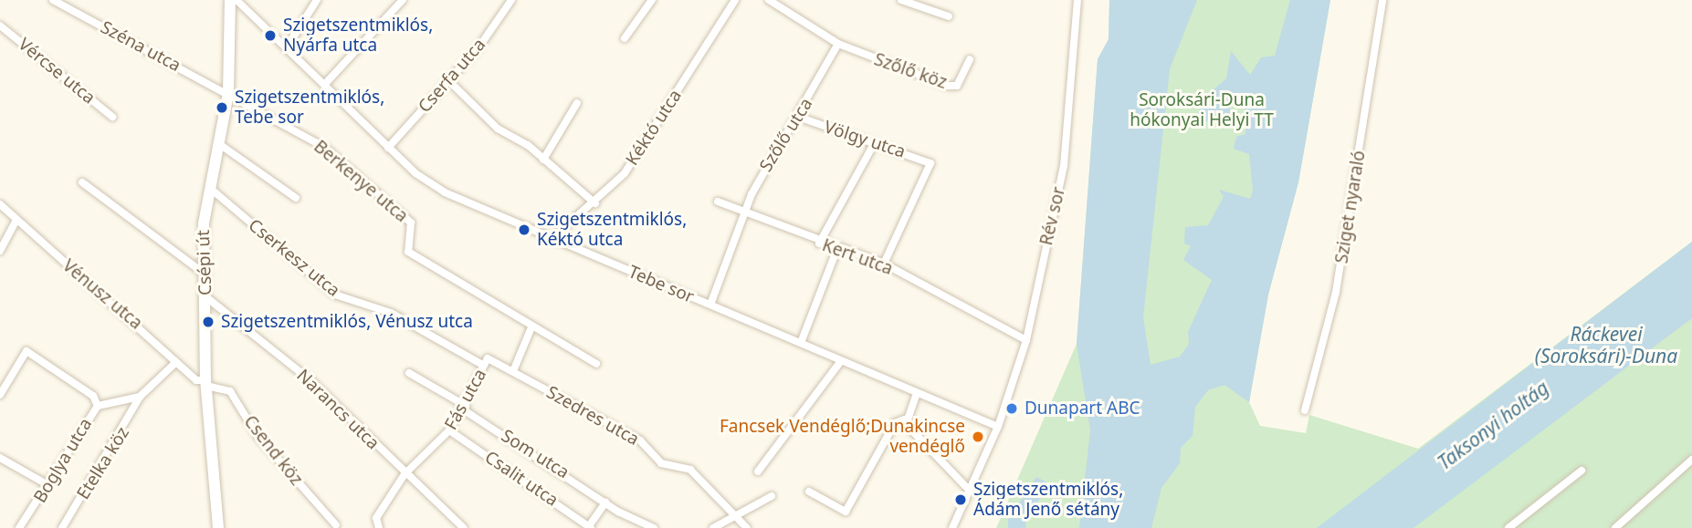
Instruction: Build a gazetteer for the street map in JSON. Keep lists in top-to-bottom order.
{
  "streets": {
    "street": [
      "Széna utca",
      "Vércse utca",
      "Szőlő köz",
      "Cserfa utca",
      "Kéktó utca",
      "Szőlő utca",
      "Völgy utca",
      "Berkenye utca",
      "Sziget nyaraló",
      "Rév sor",
      "Kert utca",
      "Cserkesz utca",
      "Csépi út",
      "Tebe sor",
      "Vénusz utca",
      "Fás utca",
      "Narancs utca",
      "Szedres utca",
      "Csend köz",
      "Som utca",
      "Boglya utca",
      "Etelka köz",
      "Csalit utca"
    ]
  },
  "crossings": [
    ["Széna utca", "Berkenye utca"],
    ["Széna utca", "Csépi út"],
    ["Szőlő köz", "Szőlő utca"],
    ["Cserfa utca", "Tebe sor"],
    ["Kéktó utca", "Tebe sor"],
    ["Szőlő utca", "Völgy utca"],
    ["Szőlő utca", "Kert utca"],
    ["Szőlő utca", "Tebe sor"],
    ["Völgy utca", "Kert utca"],
    ["Berkenye utca", "Csépi út"],
    ["Rév sor", "Kert utca"],
    ["Rév sor", "Tebe sor"],
    ["Cserkesz utca", "Csépi út"],
    ["Cserkesz utca", "Fás utca"],
    ["Cserkesz utca", "Szedres utca"],
    ["Csépi út", "Vénusz utca"],
    ["Csépi út", "Narancs utca"],
    ["Csépi út", "Csend köz"],
    ["Vénusz utca", "Csend köz"],
    ["Fás utca", "Narancs utca"],
    ["Fás utca", "Szedres utca"],
    ["Fás utca", "Som utca"],
    ["Fás utca", "Csalit utca"],
    ["Boglya utca", "Etelka köz"]
  ],
  "water": ["Ráckevei (Soroksári)-Duna", "Taksonyi holtág"],
  "parks": ["Soroksári-Duna hókonyai Helyi TT"],
  "places": [
    "Szigetszentmiklós, Nyárfa utca",
    "Szigetszentmiklós, Tebe sor",
    "Szigetszentmiklós, Kéktó utca",
    "Szigetszentmiklós, Vénusz utca",
    "Dunapart ABC",
    "Fancsek Vendéglő;Dunakincse vendéglő",
    "Szigetszentmiklós, Ádám Jenő sétány"
  ]
}
